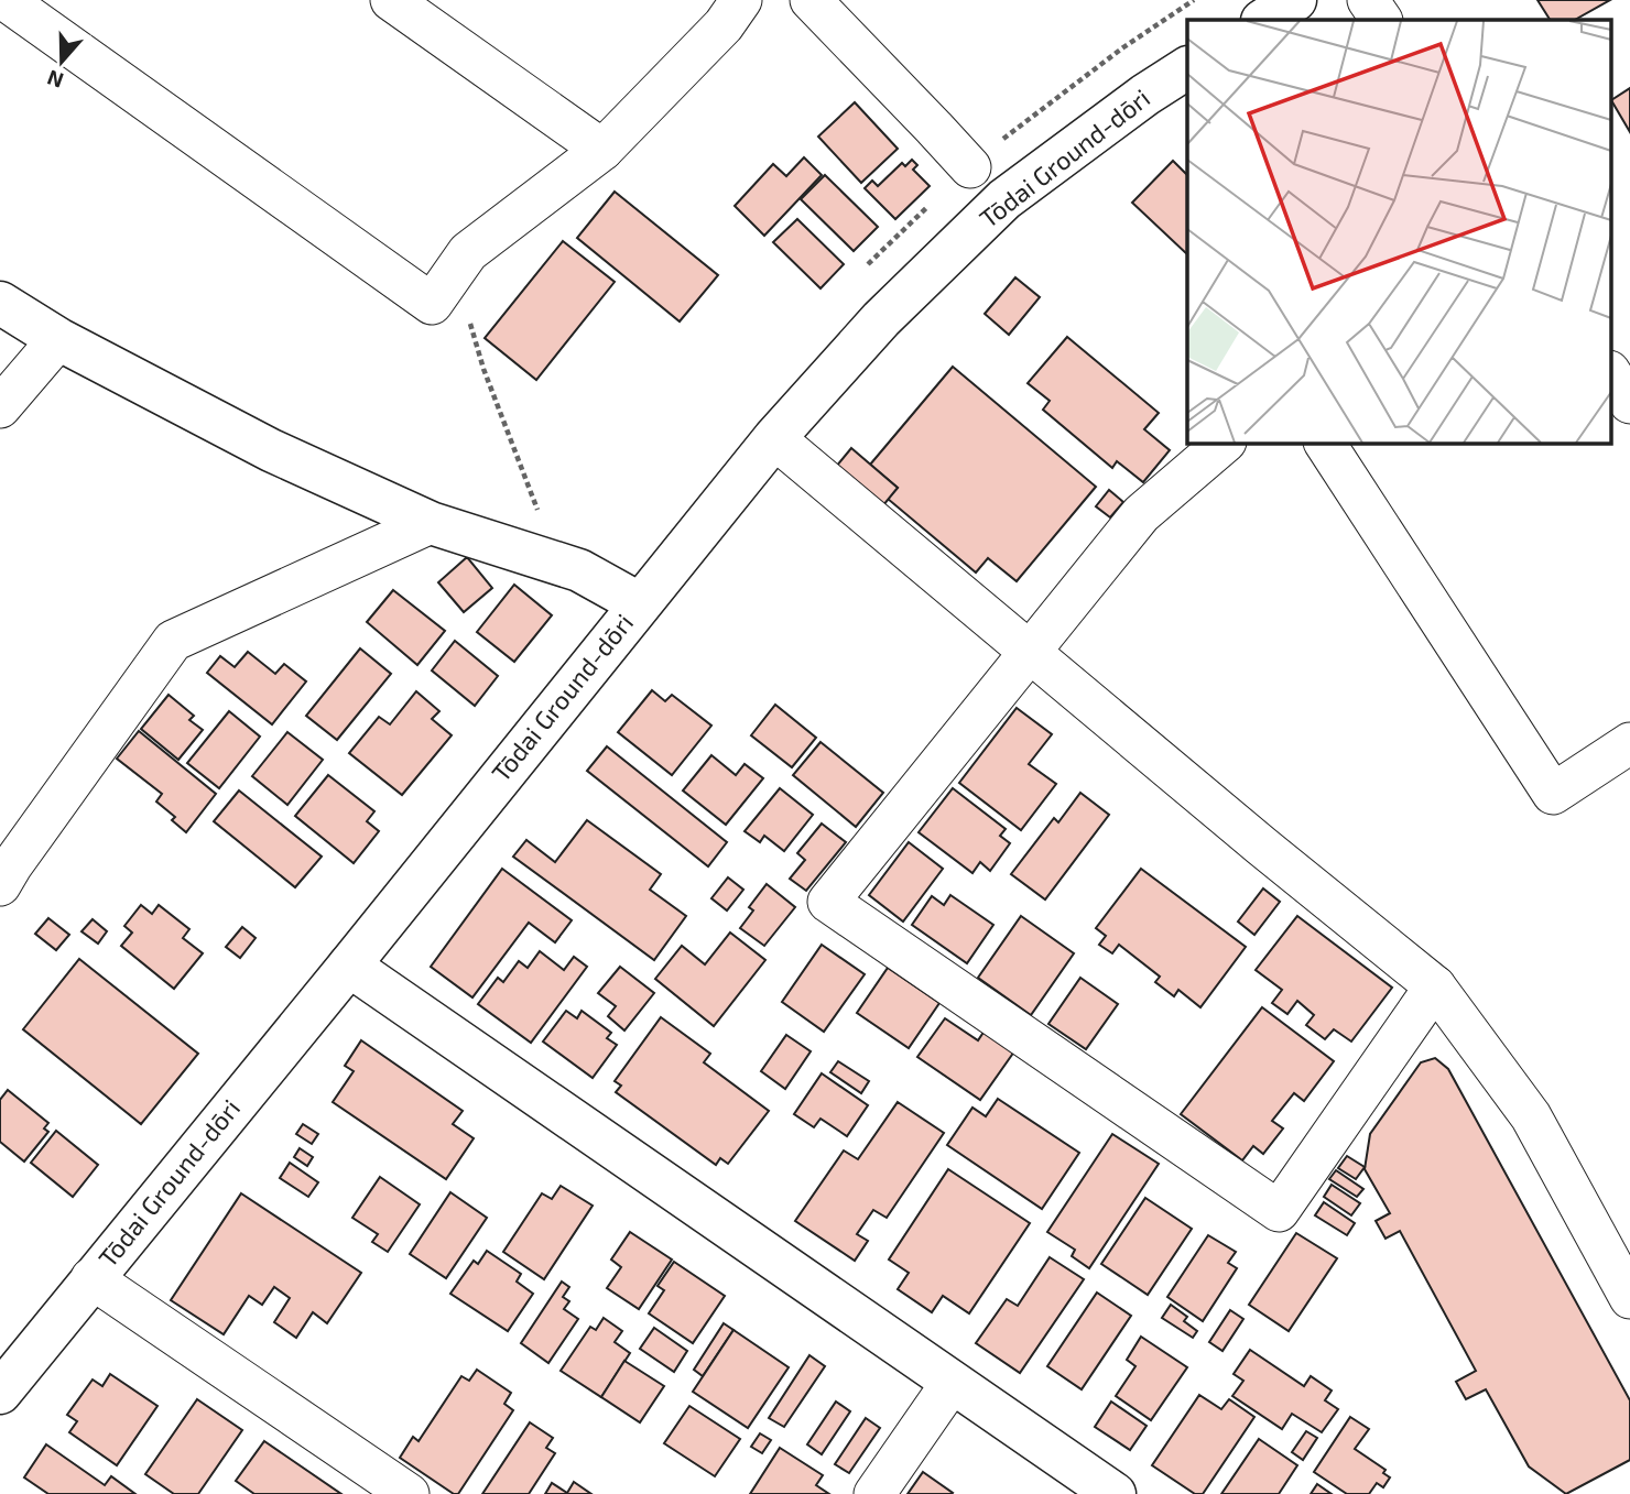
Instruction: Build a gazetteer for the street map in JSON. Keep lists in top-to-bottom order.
{
  "streets": {
    "street": ["Tōdai Ground-dōri"]
  },
  "north": "bottom"
}
